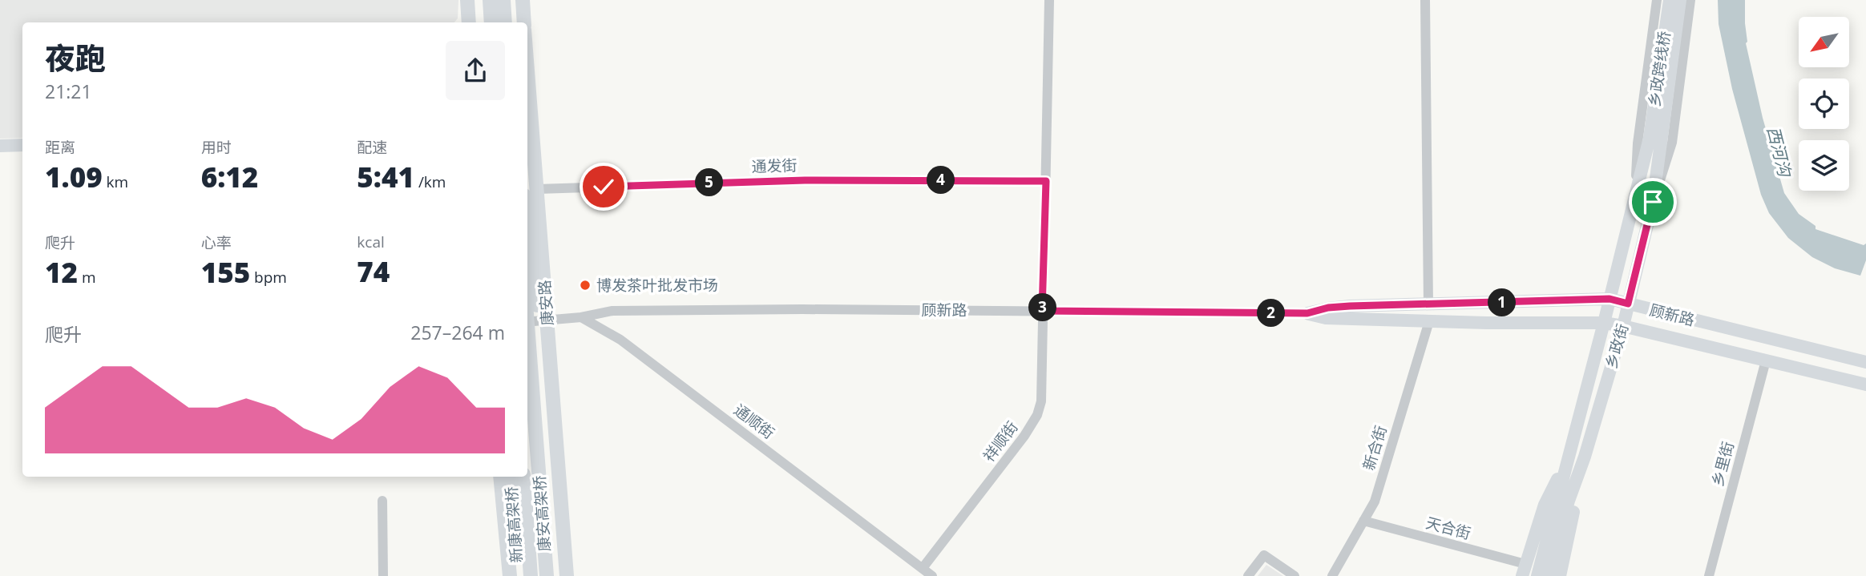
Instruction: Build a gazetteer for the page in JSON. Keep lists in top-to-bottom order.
{
  "streets": {
    "highway": ["康安路", "康安高架桥", "新康高架桥"],
    "main road": ["乡政跨线桥", "顾新路", "乡政街"],
    "street": [
      "通发街",
      "通顺街",
      "祥顺街",
      "新合街",
      "乡里街",
      "天合街"
    ]
  },
  "crossings": [
    ["乡政跨线桥", "乡政街"],
    ["通发街", "康安路"],
    ["通发街", "祥顺街"],
    ["顾新路", "乡政街"],
    ["顾新路", "通顺街"],
    ["顾新路", "祥顺街"],
    ["顾新路", "新合街"],
    ["顾新路", "乡里街"],
    ["乡政街", "天合街"],
    ["通顺街", "祥顺街"],
    ["新合街", "天合街"]
  ],
  "water": ["西河沟"],
  "places": ["博发茶叶批发市场"],
  "north": "bottom left",
  "page": {
    "heading": ["夜跑", "21:21"],
    "stats": [
      ["距离", "1.09 km"],
      ["用时", "6:12"],
      ["配速", "5:41 /km"],
      ["爬升", "12 m"],
      ["心率", "155 bpm"],
      ["kcal", "74"]
    ],
    "pins": [
      "4",
      "5",
      "1",
      "3",
      "2"
    ],
    "chart": ["爬升", "257–264 m"]
  }
}
